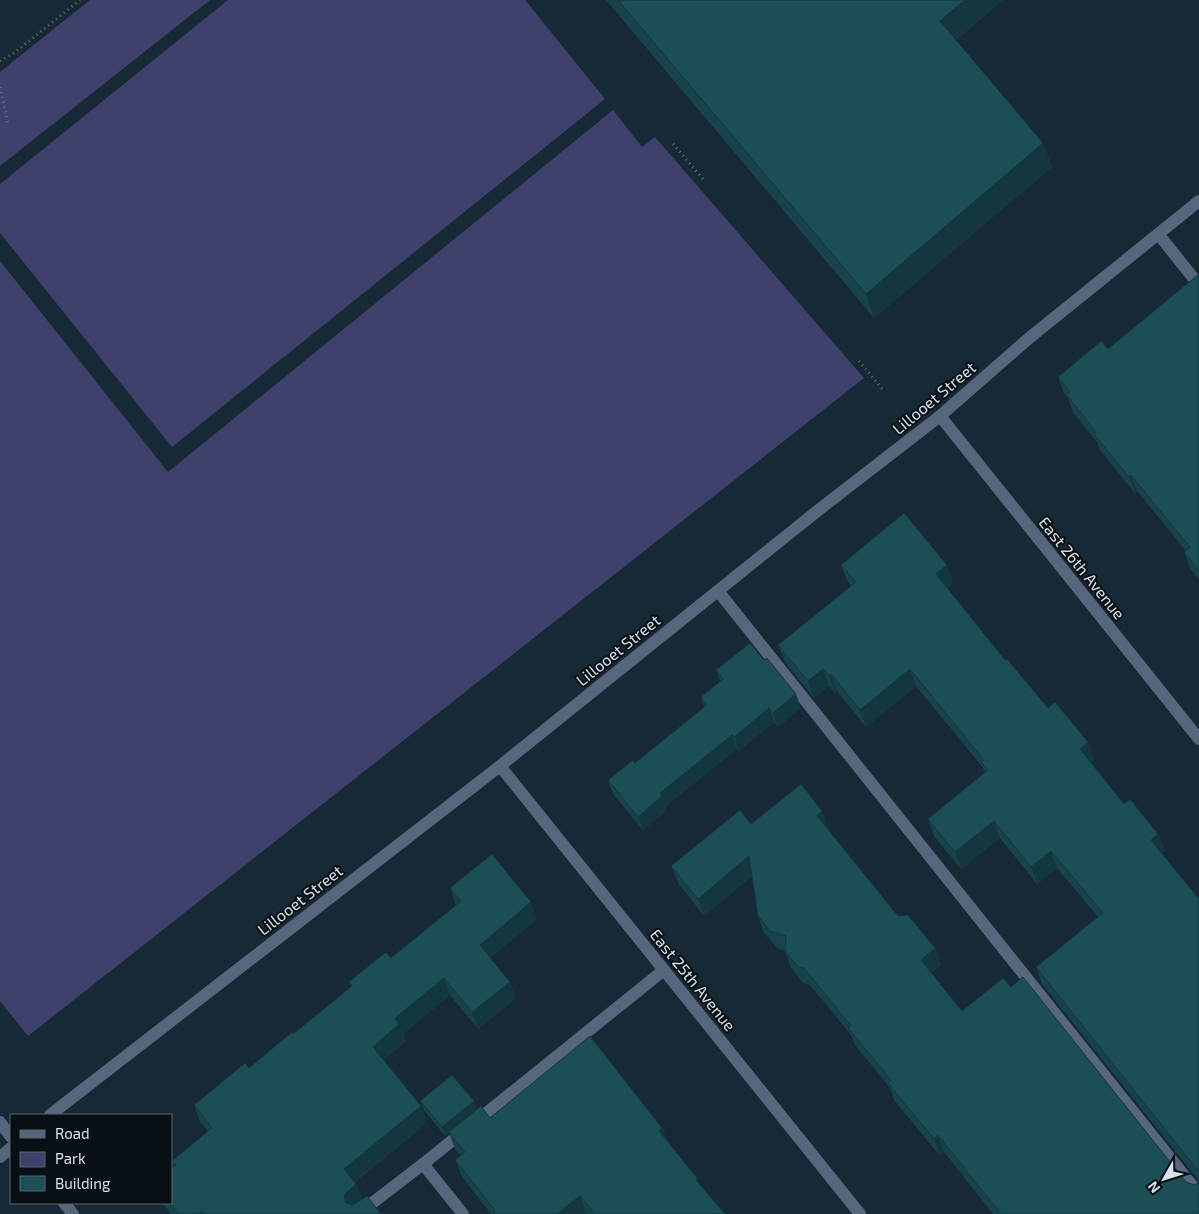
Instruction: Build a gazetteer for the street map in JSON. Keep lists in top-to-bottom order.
{
  "streets": {
    "street": ["Lillooet Street", "East 26th Avenue", "East 25th Avenue"]
  },
  "crossings": [
    ["Lillooet Street", "East 26th Avenue"],
    ["Lillooet Street", "East 25th Avenue"]
  ],
  "legend": ["Road", "Park", "Building"],
  "north": "bottom left"
}
